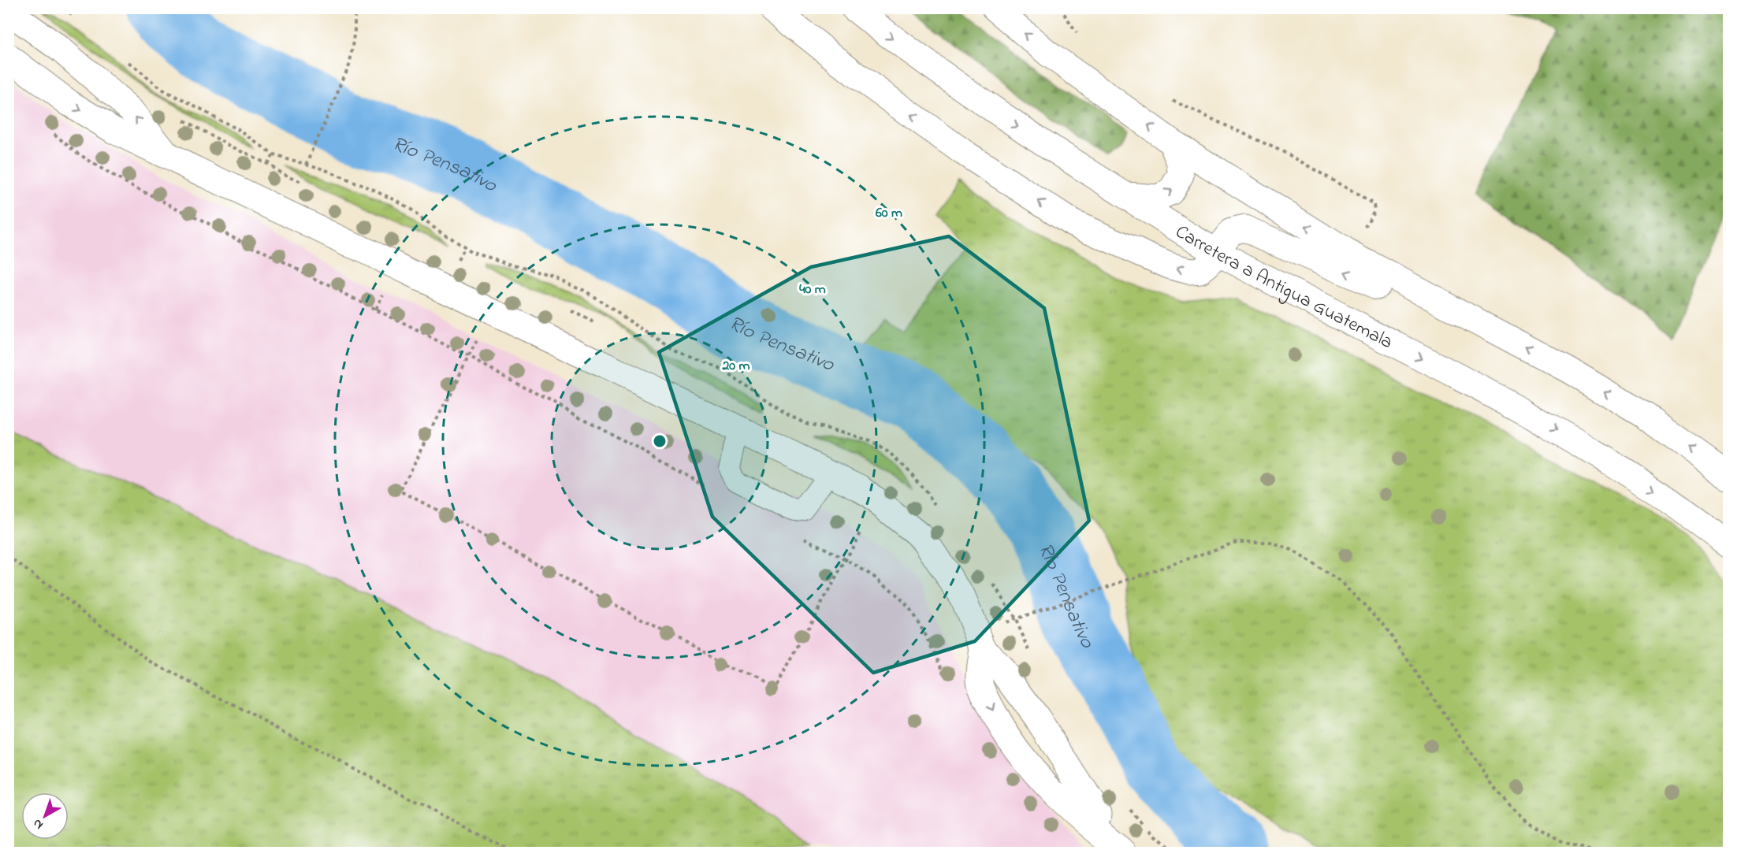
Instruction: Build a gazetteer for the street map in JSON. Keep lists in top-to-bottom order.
{
  "streets": {
    "street": ["Carretera a Antigua Guatemala"]
  },
  "water": ["Río Pensativo"],
  "north": "bottom left",
  "rings": ["60 m", "40 m", "20 m"]
}
